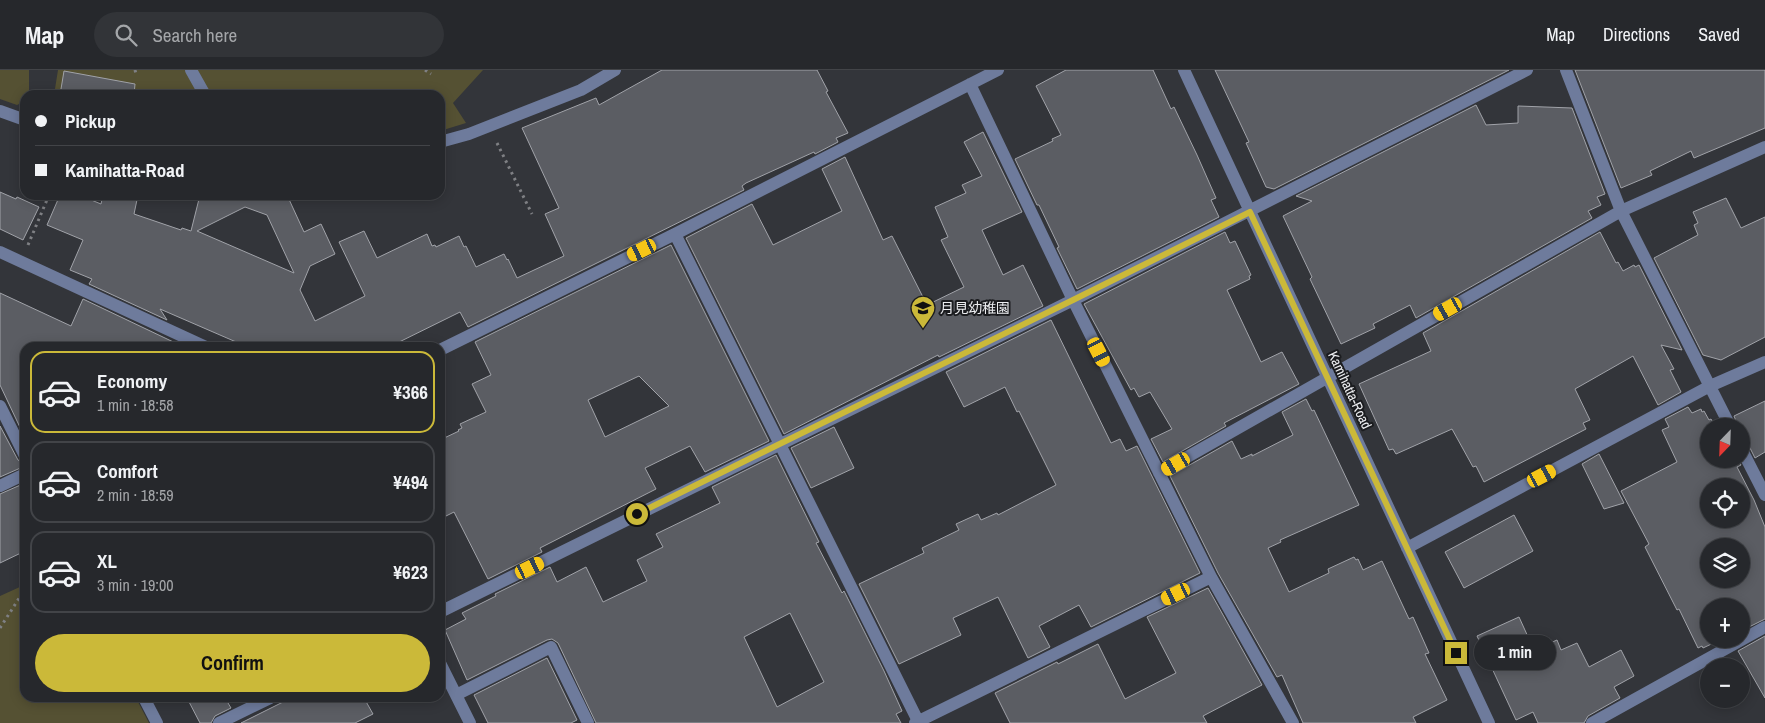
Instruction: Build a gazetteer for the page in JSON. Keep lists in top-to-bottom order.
{
  "streets": {
    "street": ["Kamihatta-Road"]
  },
  "places": {
    "school or university": ["月見幼稚園"]
  },
  "north": "bottom left",
  "page": {
    "header": "Map",
    "search": "Search here",
    "nav": ["Map", "Directions", "Saved"],
    "banner": ["Pickup", "Kamihatta-Road"],
    "list": [
      {
        "name": "Economy",
        "note": "1 min · 18:58",
        "value": "¥366"
      },
      {
        "name": "Comfort",
        "note": "2 min · 18:59",
        "value": "¥494"
      },
      {
        "name": "XL",
        "note": "3 min · 19:00",
        "value": "¥623"
      }
    ],
    "map_buttons": ["+", "−"],
    "buttons": "Confirm",
    "bubble": "1 min"
  }
}
